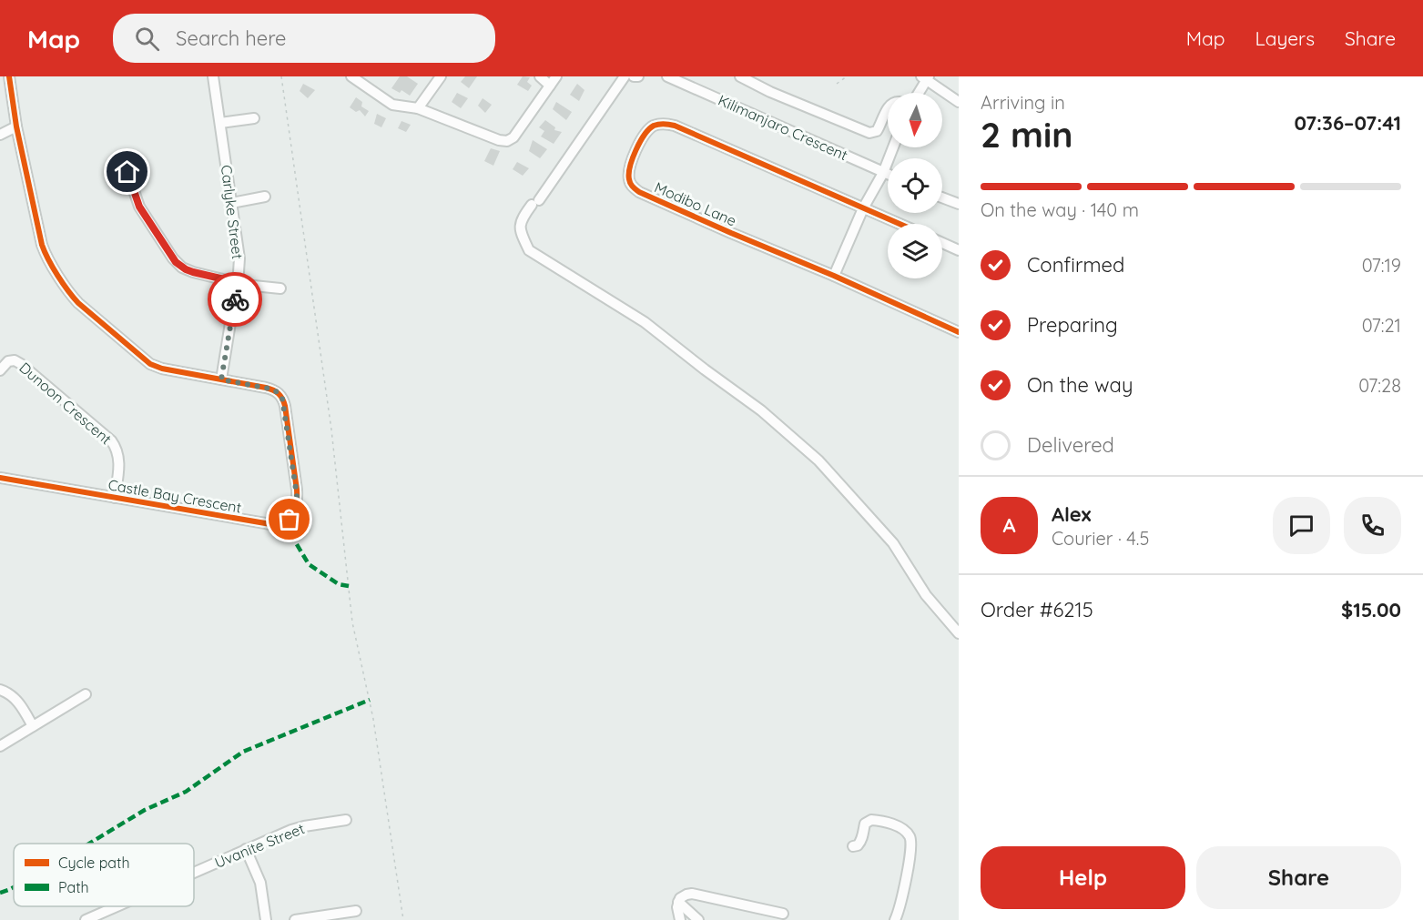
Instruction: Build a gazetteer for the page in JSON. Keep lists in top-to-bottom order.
{
  "streets": {
    "street": [
      "Kilimanjaro Crescent",
      "Modibo Lane",
      "Carlyke Street",
      "Dunoon Crescent",
      "Castle Bay Crescent",
      "Uvanite Street"
    ]
  },
  "crossings": [
    ["Carlyke Street", "Castle Bay Crescent"],
    ["Dunoon Crescent", "Castle Bay Crescent"]
  ],
  "legend": ["Cycle path", "Path"],
  "north": "bottom",
  "page": {
    "header": "Map",
    "search": "Search here",
    "nav": ["Map", "Layers", "Share"],
    "heading": ["2 min", "Arriving in", "07:36–07:41"],
    "panel": [
      "Alex",
      "Courier · 4.5",
      "Order #6215",
      "$15.00"
    ],
    "bar": "On the way · 140 m",
    "list": [
      ["Confirmed", "07:19"],
      ["Preparing", "07:21"],
      ["On the way", "07:28"],
      "Delivered"
    ],
    "round": "A",
    "buttons": ["Help", "Share"]
  }
}
